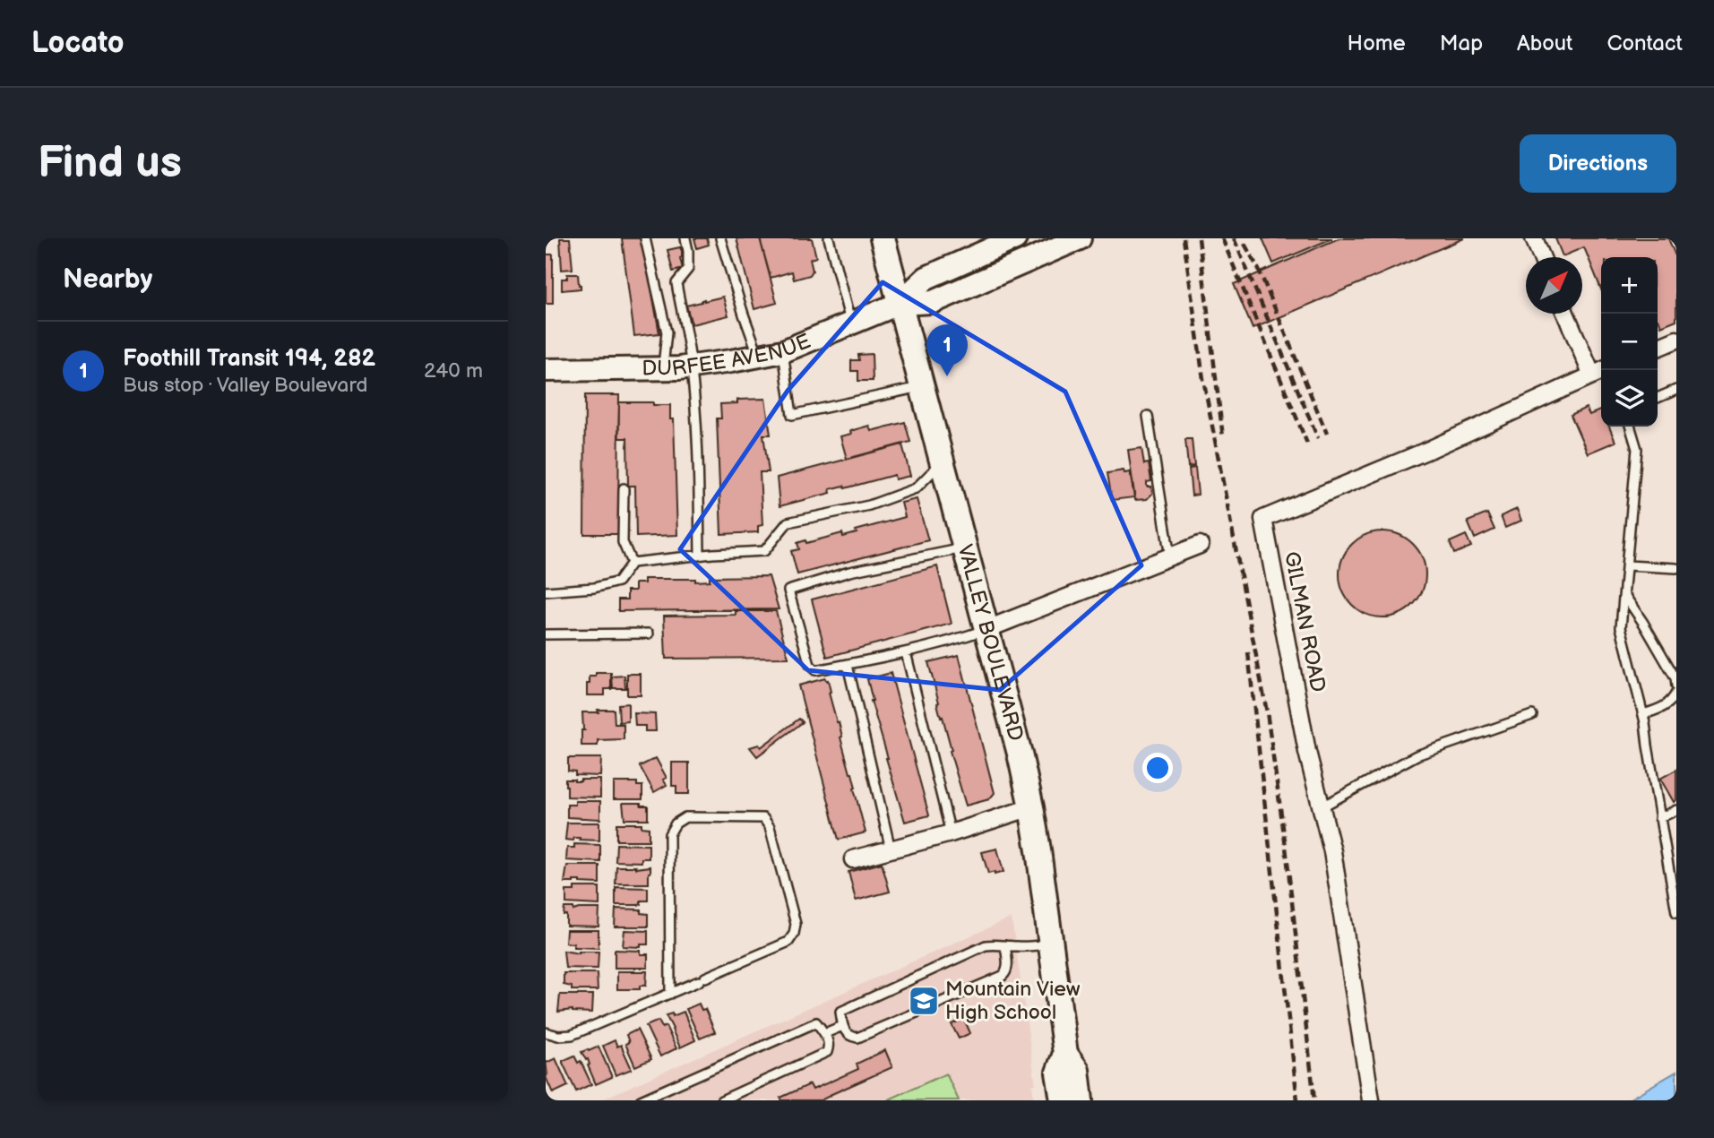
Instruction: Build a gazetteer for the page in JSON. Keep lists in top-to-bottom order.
{
  "streets": {
    "main road": ["DURFEE AVENUE", "VALLEY BOULEVARD"],
    "street": ["GILMAN ROAD"]
  },
  "crossings": [
    ["DURFEE AVENUE", "VALLEY BOULEVARD"]
  ],
  "places": {
    "school or university": ["Mountain View High School"]
  },
  "north": "top right",
  "page": {
    "header": "Locato",
    "nav": [
      "Home",
      "Map",
      "About",
      "Contact"
    ],
    "buttons": "Directions",
    "title": "Find us",
    "heading": "Nearby",
    "map_buttons": ["+", "−"],
    "list": [
      {
        "mark": "1",
        "name": "Foothill Transit 194, 282",
        "note": "Bus stop · Valley Boulevard",
        "value": "240 m"
      }
    ],
    "pins": "1"
  }
}
